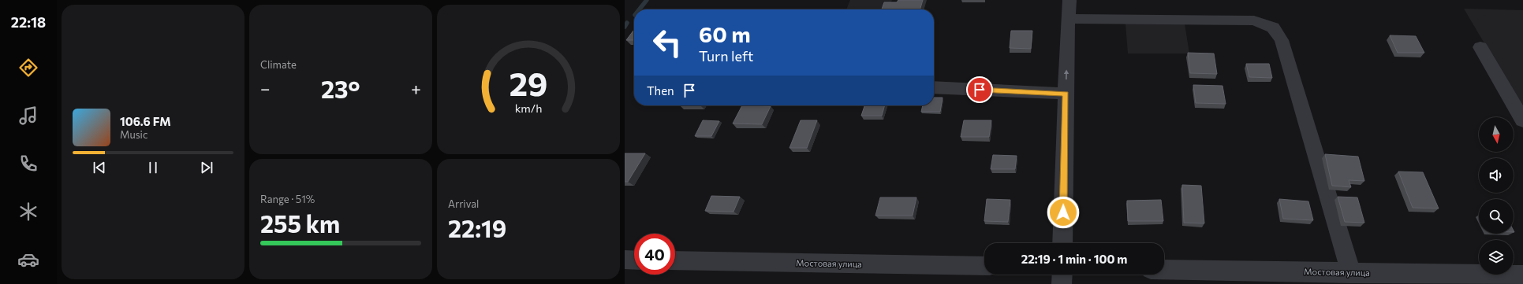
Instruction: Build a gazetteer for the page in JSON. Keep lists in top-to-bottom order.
{
  "streets": {
    "street": ["Мостовая улица"]
  },
  "north": "bottom",
  "page": {
    "tabs": "22:18",
    "tile": [
      "Climate",
      ["Range · 51%", "255 km"],
      ["Arrival", "22:19"]
    ],
    "turn": ["60 m", "Turn left"],
    "heat": ["−", "23°", "+"],
    "then": "Then",
    "song": ["106.6 FM", "Music"],
    "limit": "40",
    "trip": "22:19 · 1 min · 100 m",
    "gauge": ["29", "km/h"]
  }
}
